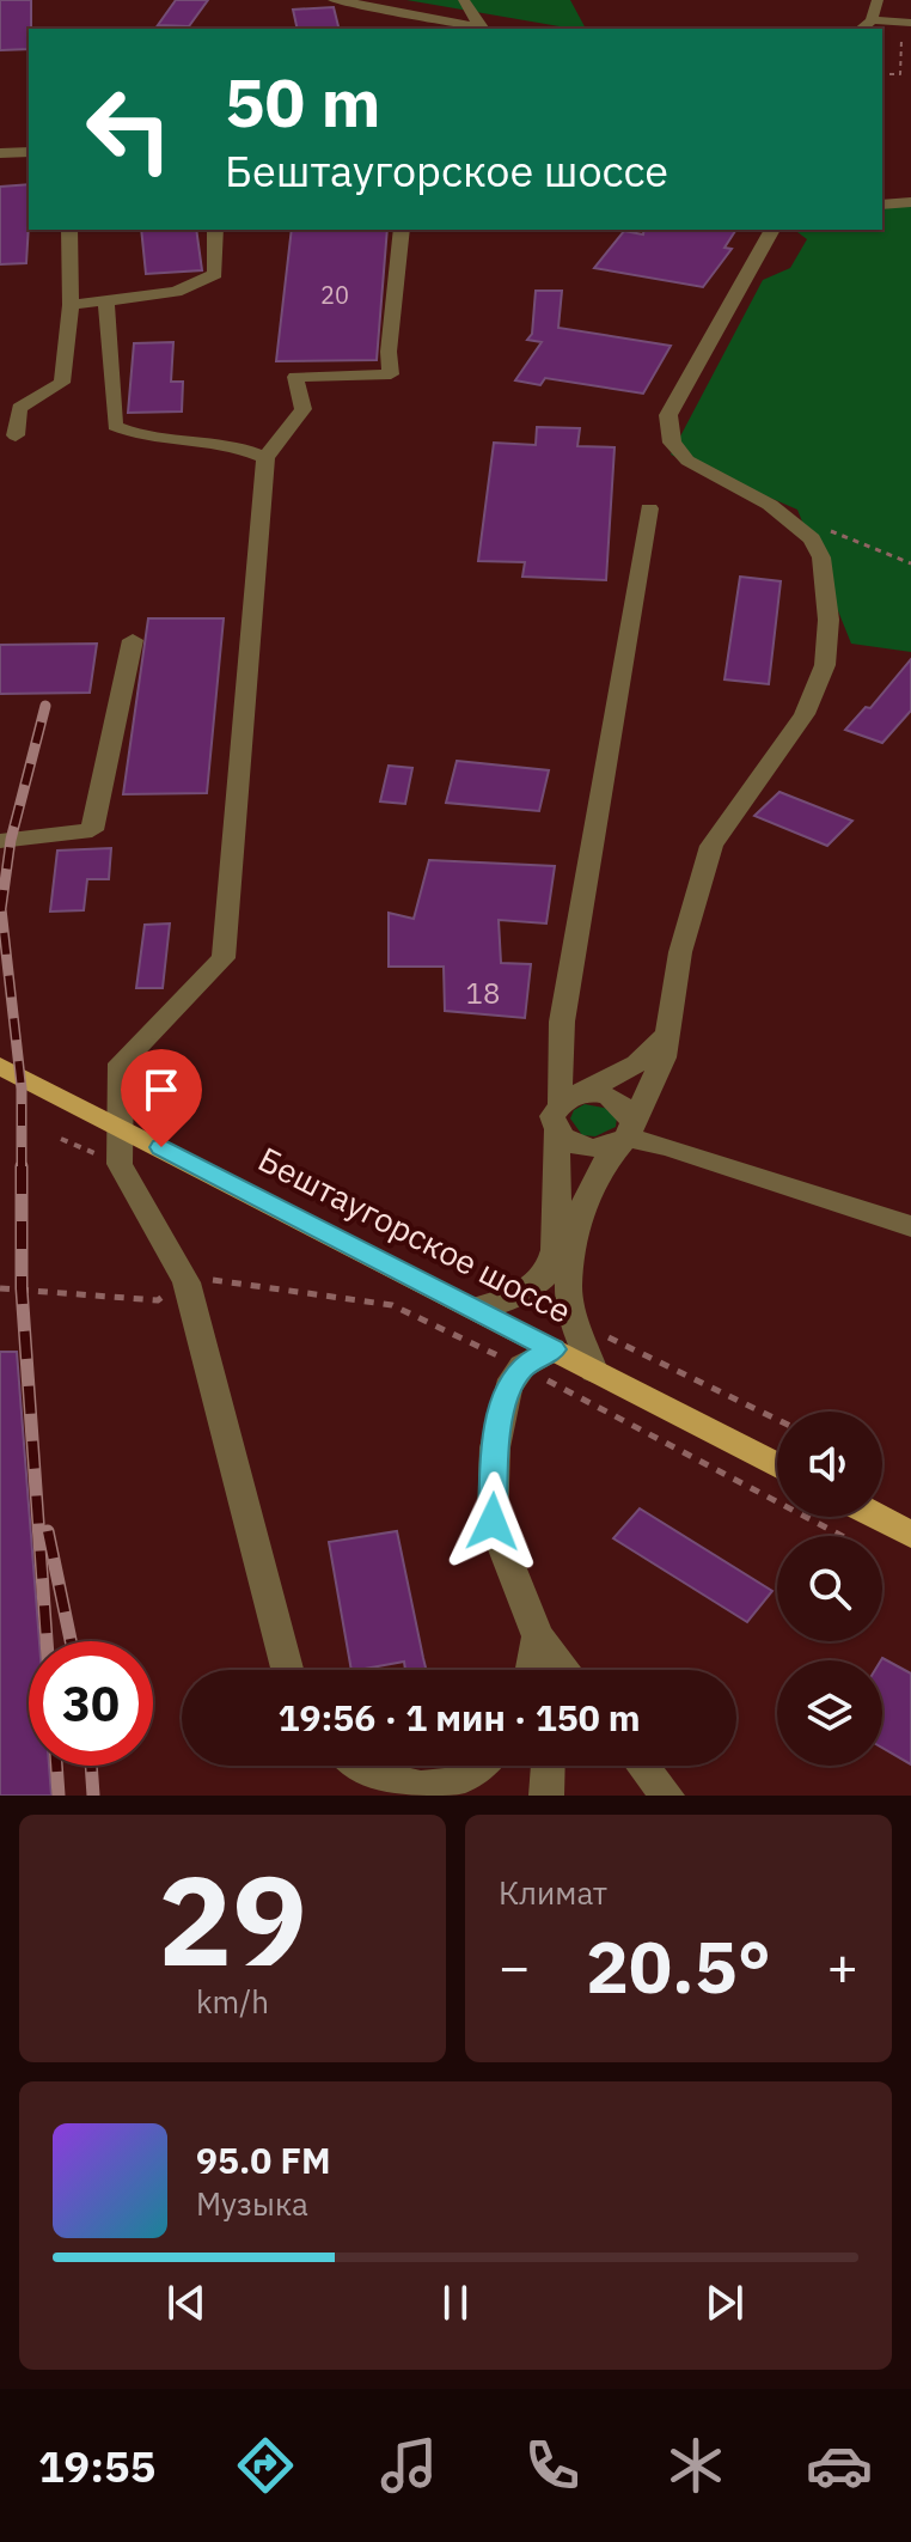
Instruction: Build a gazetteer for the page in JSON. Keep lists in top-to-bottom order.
{
  "streets": {
    "main road": ["Бештаугорское шоссе"]
  },
  "house_numbers": ["20", "18"],
  "page": {
    "turn": ["50 m", "Бештаугорское шоссе"],
    "limit": "30",
    "trip": "19:56 · 1 мин · 150 m",
    "tile": [
      ["29", "km/h"],
      "Климат"
    ],
    "heat": ["−", "20.5°", "+"],
    "song": ["95.0 FM", "Музыка"],
    "tabs": "19:55"
  }
}
